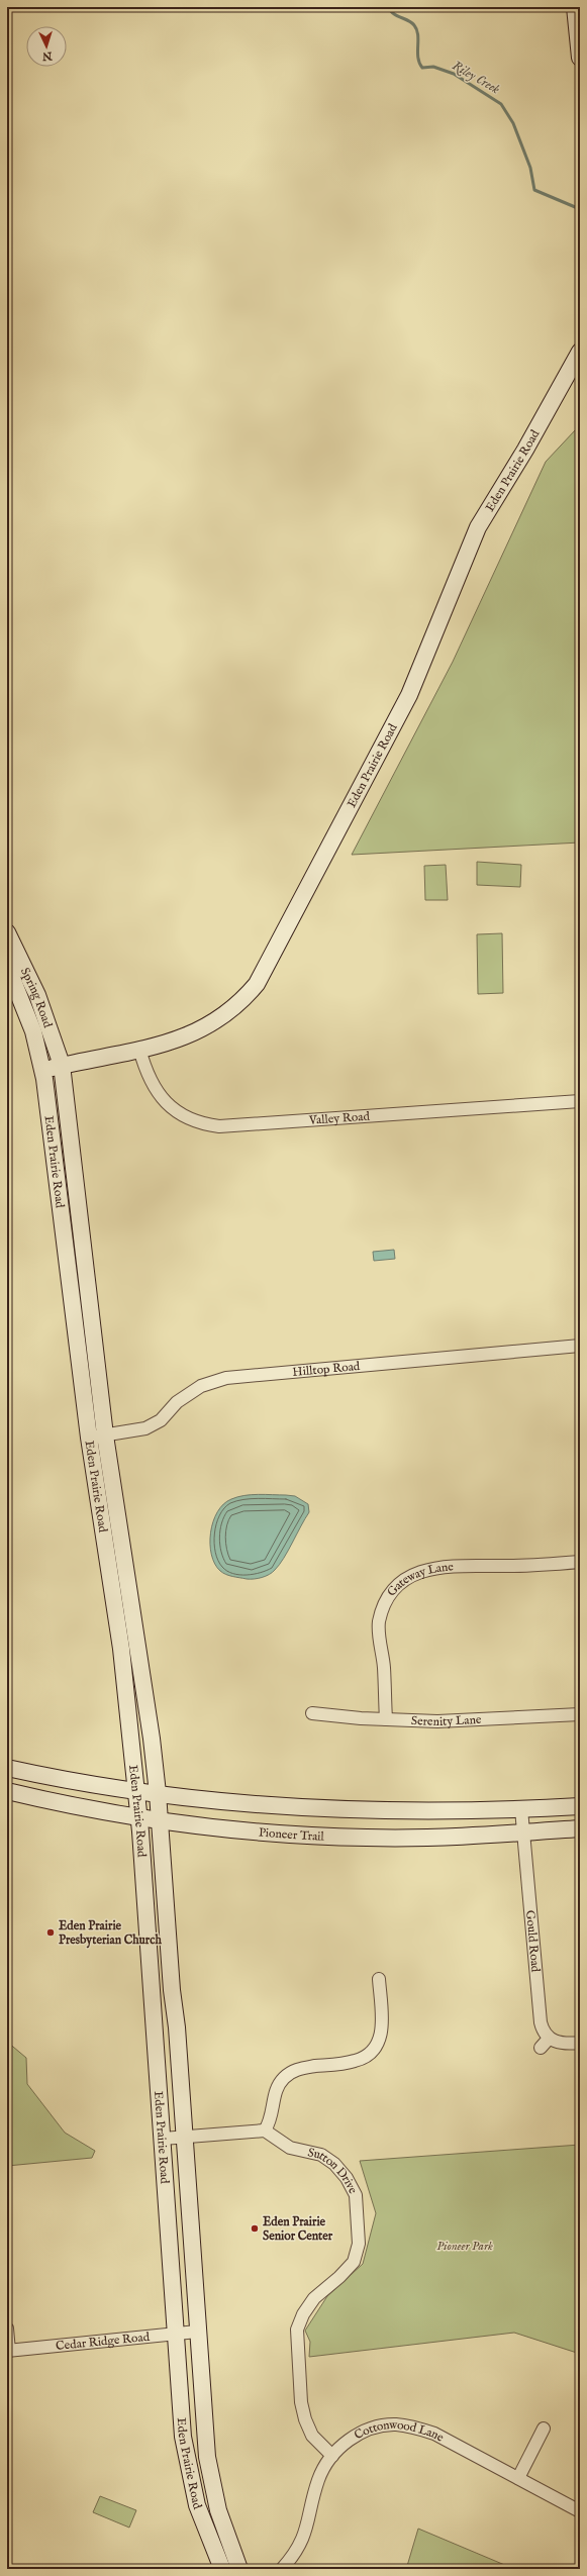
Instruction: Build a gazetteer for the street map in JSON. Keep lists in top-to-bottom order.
{
  "streets": {
    "main road": ["Eden Prairie Road", "Spring Road", "Pioneer Trail"],
    "street": [
      "Valley Road",
      "Hilltop Road",
      "Gateway Lane",
      "Serenity Lane",
      "Gould Road",
      "Sutton Drive",
      "Cedar Ridge Road",
      "Cottonwood Lane"
    ]
  },
  "crossings": [
    ["Eden Prairie Road", "Spring Road"],
    ["Eden Prairie Road", "Valley Road"],
    ["Eden Prairie Road", "Hilltop Road"],
    ["Eden Prairie Road", "Pioneer Trail"],
    ["Eden Prairie Road", "Cedar Ridge Road"],
    ["Gateway Lane", "Serenity Lane"],
    ["Pioneer Trail", "Gould Road"],
    ["Sutton Drive", "Cottonwood Lane"]
  ],
  "water": ["Riley Creek"],
  "parks": ["Pioneer Park"],
  "places": ["Eden Prairie Presbyterian Church", "Eden Prairie Senior Center"],
  "north": "bottom"
}
